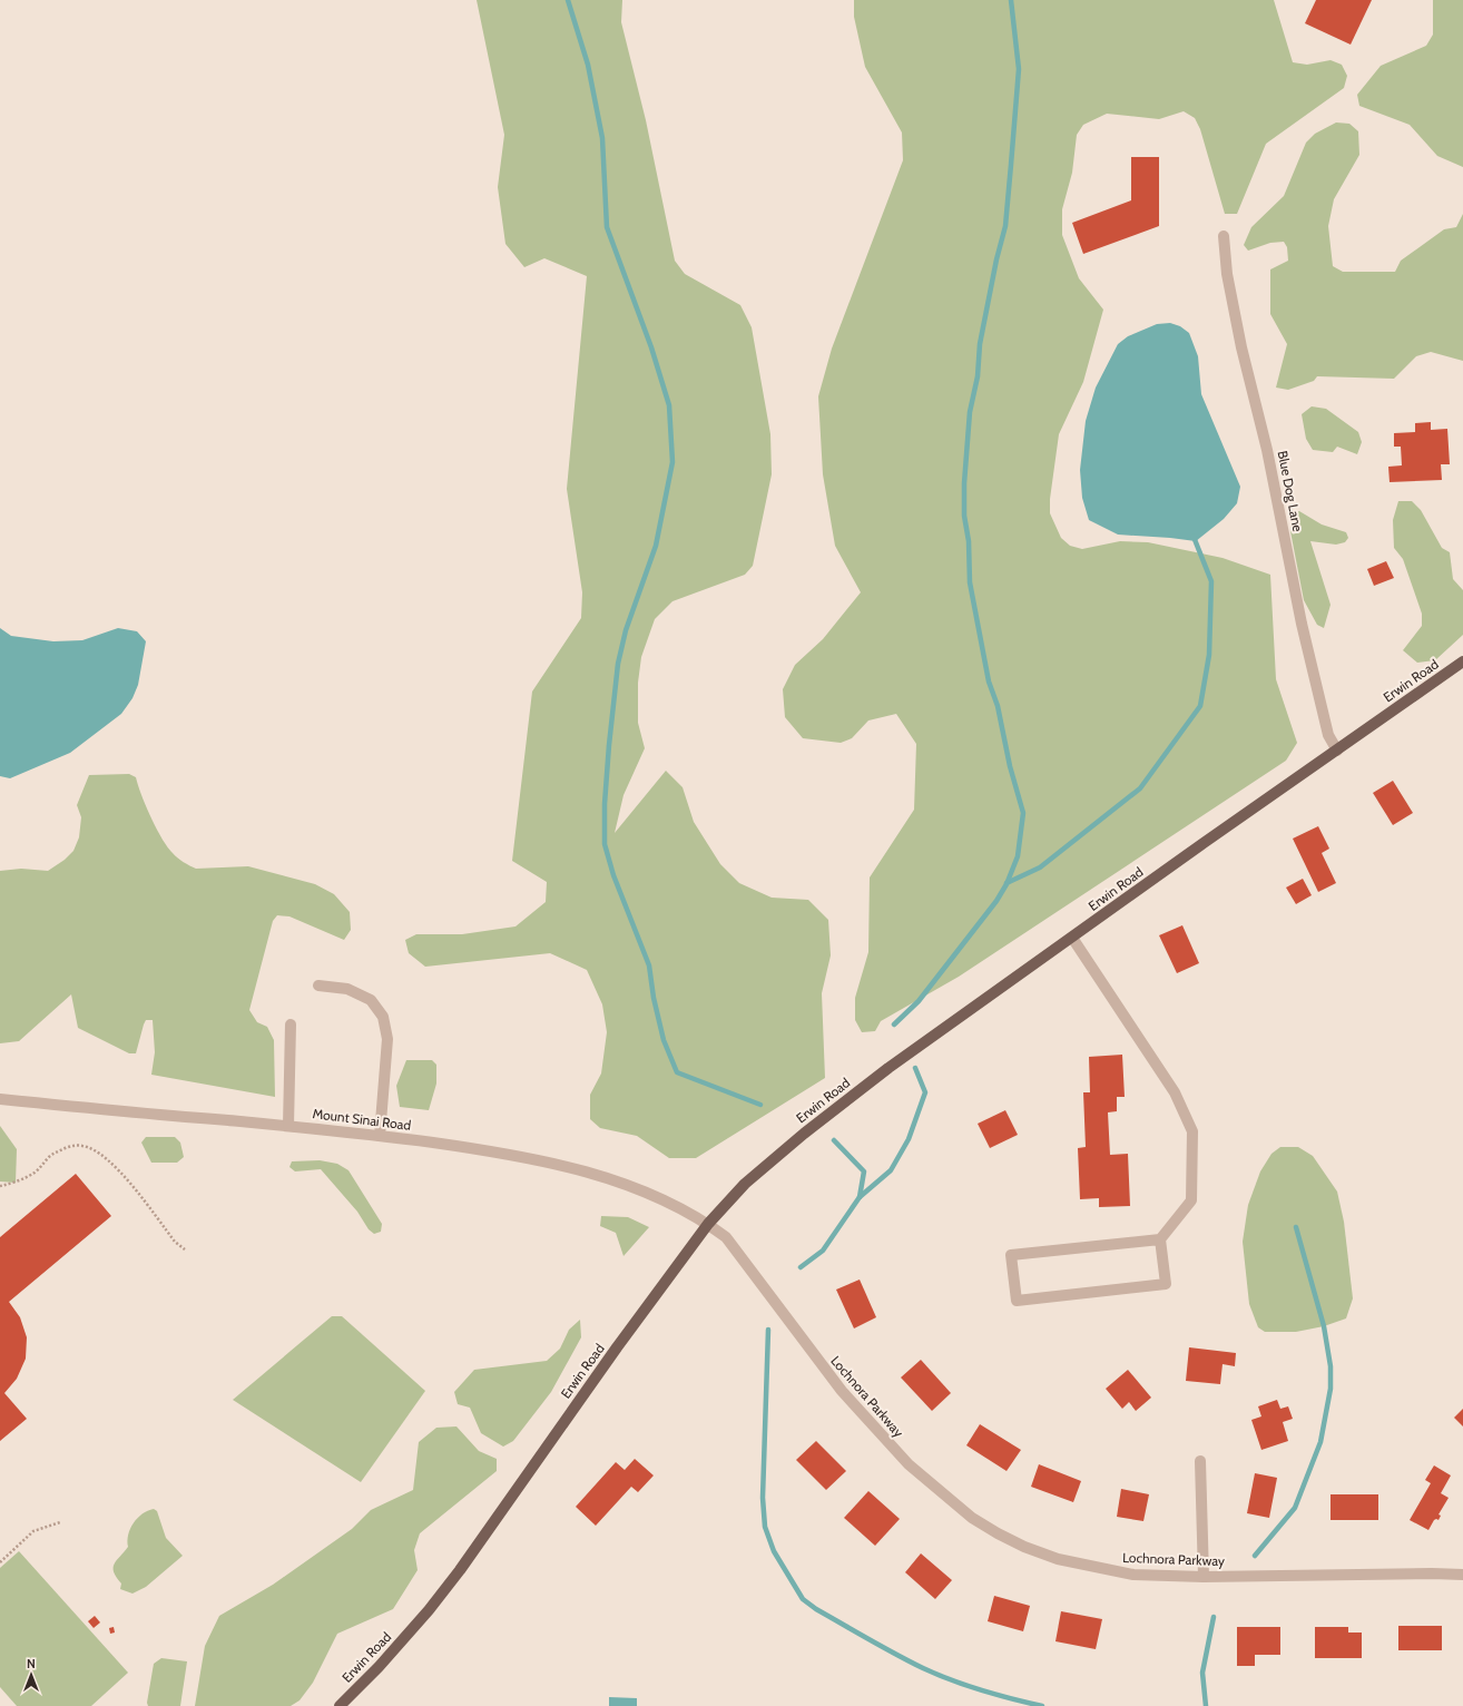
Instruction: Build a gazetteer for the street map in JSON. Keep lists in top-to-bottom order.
{
  "streets": {
    "main road": ["Erwin Road"],
    "street": ["Blue Dog Lane", "Mount Sinai Road", "Lochnora Parkway"]
  },
  "crossings": [
    ["Blue Dog Lane", "Erwin Road"],
    ["Erwin Road", "Mount Sinai Road"],
    ["Erwin Road", "Lochnora Parkway"],
    ["Mount Sinai Road", "Lochnora Parkway"]
  ],
  "north": "top"
}
